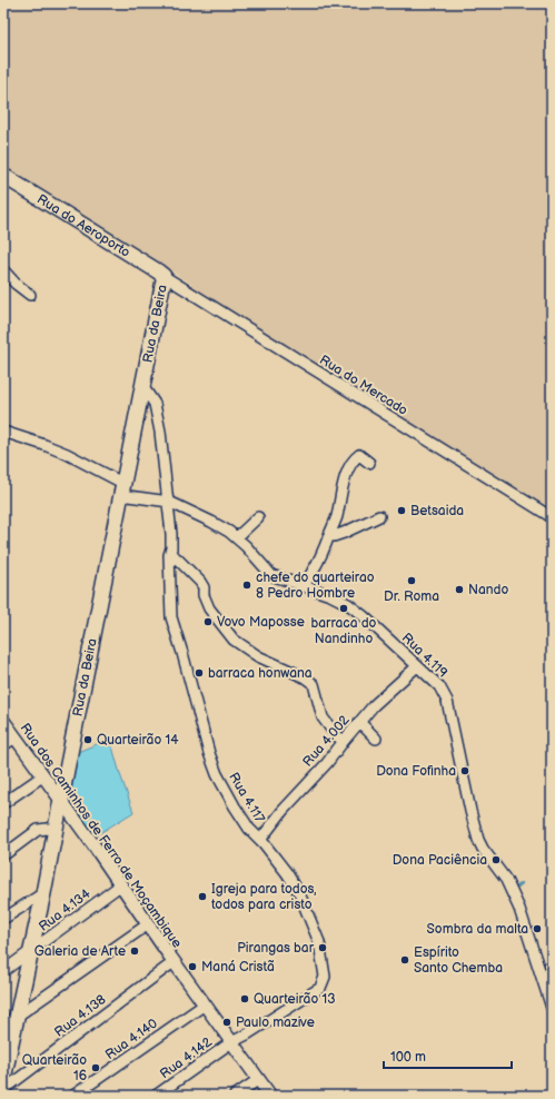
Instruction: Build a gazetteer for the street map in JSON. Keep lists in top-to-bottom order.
{
  "streets": {
    "main road": ["Rua do Aeroporto", "Rua da Beira"],
    "street": [
      "Rua do Mercado",
      "Rua 4.119",
      "Rua 4.002",
      "Rua 4.117",
      "Rua dos Caminhos de Ferro de Moçambique",
      "Rua 4.134",
      "Rua 4.138",
      "Rua 4.140",
      "Rua 4.142"
    ]
  },
  "crossings": [
    ["Rua do Aeroporto", "Rua da Beira"],
    ["Rua do Aeroporto", "Rua do Mercado"],
    ["Rua da Beira", "Rua do Mercado"],
    ["Rua da Beira", "Rua 4.119"],
    ["Rua da Beira", "Rua 4.117"],
    ["Rua da Beira", "Rua dos Caminhos de Ferro de Moçambique"],
    ["Rua da Beira", "Rua 4.134"],
    ["Rua 4.119", "Rua 4.002"],
    ["Rua 4.119", "Rua 4.117"],
    ["Rua 4.002", "Rua 4.117"],
    ["Rua 4.117", "Rua dos Caminhos de Ferro de Moçambique"],
    ["Rua 4.117", "Rua 4.142"],
    ["Rua dos Caminhos de Ferro de Moçambique", "Rua 4.134"],
    ["Rua dos Caminhos de Ferro de Moçambique", "Rua 4.138"],
    ["Rua dos Caminhos de Ferro de Moçambique", "Rua 4.140"],
    ["Rua dos Caminhos de Ferro de Moçambique", "Rua 4.142"]
  ],
  "places": [
    "Betsaida",
    "Dr. Roma",
    "chefe do quarteirao 8 Pedro Hombre",
    "Nando",
    "barraca do Nandinho",
    "Vovo Maposse",
    "barraca honwana",
    "Quarteirão 14",
    "Dona Fofinha",
    "Dona Paciência",
    "Igreja para todos, todos para cristo",
    "Sombra da malta",
    "Pirangas bar",
    "Galeria de Arte",
    "Espírito Santo Chemba",
    "Maná Cristã",
    "Quarteirão 13",
    "Paulo mazive",
    "Quarteirão 16"
  ],
  "scale_bar": "100 m"
}
